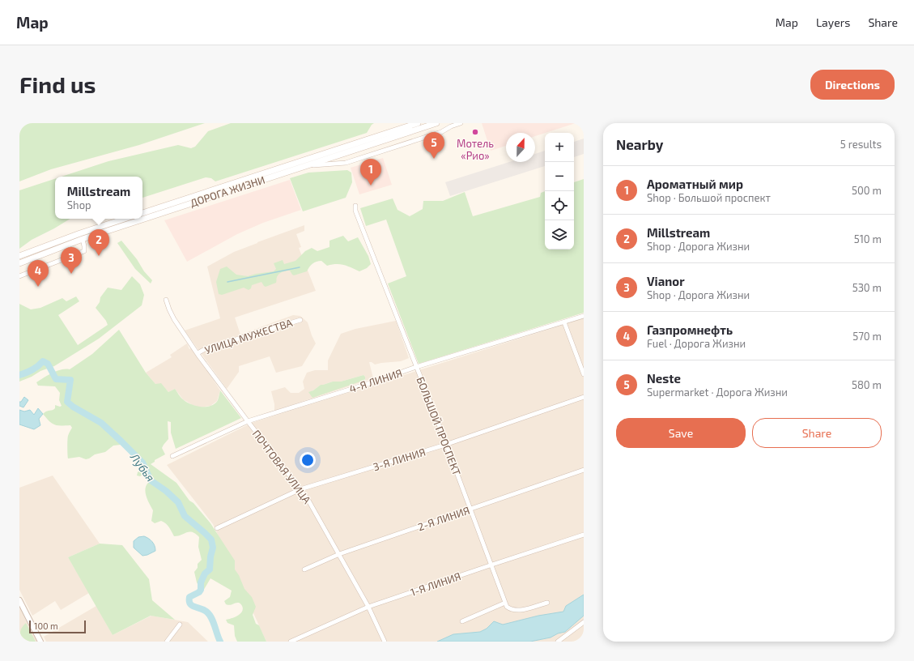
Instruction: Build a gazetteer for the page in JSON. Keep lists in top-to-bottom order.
{
  "streets": {
    "main road": ["ДОРОГА ЖИЗНИ"],
    "street": [
      "УЛИЦА МУЖЕСТВА",
      "4-Я ЛИНИЯ",
      "БОЛЬШОЙ ПРОСПЕКТ",
      "3-Я ЛИНИЯ",
      "ПОЧТОВАЯ УЛИЦА",
      "2-Я ЛИНИЯ",
      "1-Я ЛИНИЯ"
    ]
  },
  "crossings": [
    ["УЛИЦА МУЖЕСТВА", "ПОЧТОВАЯ УЛИЦА"],
    ["4-Я ЛИНИЯ", "БОЛЬШОЙ ПРОСПЕКТ"],
    ["4-Я ЛИНИЯ", "ПОЧТОВАЯ УЛИЦА"],
    ["БОЛЬШОЙ ПРОСПЕКТ", "3-Я ЛИНИЯ"],
    ["БОЛЬШОЙ ПРОСПЕКТ", "2-Я ЛИНИЯ"],
    ["БОЛЬШОЙ ПРОСПЕКТ", "1-Я ЛИНИЯ"],
    ["3-Я ЛИНИЯ", "ПОЧТОВАЯ УЛИЦА"],
    ["ПОЧТОВАЯ УЛИЦА", "2-Я ЛИНИЯ"],
    ["ПОЧТОВАЯ УЛИЦА", "1-Я ЛИНИЯ"]
  ],
  "water": ["Лубья"],
  "places": ["Мотель «Рио»"],
  "scale_bar": "100 m",
  "north": "top",
  "page": {
    "header": "Map",
    "nav": ["Map", "Layers", "Share"],
    "buttons": [
      "Directions",
      ["Save", "Share"]
    ],
    "title": "Find us",
    "heading": ["Nearby", "5 results"],
    "pins": [
      "5",
      "1",
      "2",
      "3",
      "4"
    ],
    "map_buttons": ["+", "−"],
    "list": [
      {
        "mark": "1",
        "name": "Ароматный мир",
        "note": "Shop · Большой проспект",
        "value": "500 m"
      },
      {
        "mark": "2",
        "name": "Millstream",
        "note": "Shop · Дорога Жизни",
        "value": "510 m"
      },
      {
        "mark": "3",
        "name": "Vianor",
        "note": "Shop · Дорога Жизни",
        "value": "530 m"
      },
      {
        "mark": "4",
        "name": "Газпромнефть",
        "note": "Fuel · Дорога Жизни",
        "value": "570 m"
      },
      {
        "mark": "5",
        "name": "Neste",
        "note": "Supermarket · Дорога Жизни",
        "value": "580 m"
      }
    ],
    "popup": ["Millstream", "Shop"],
    "scale": "100 m"
  }
}
